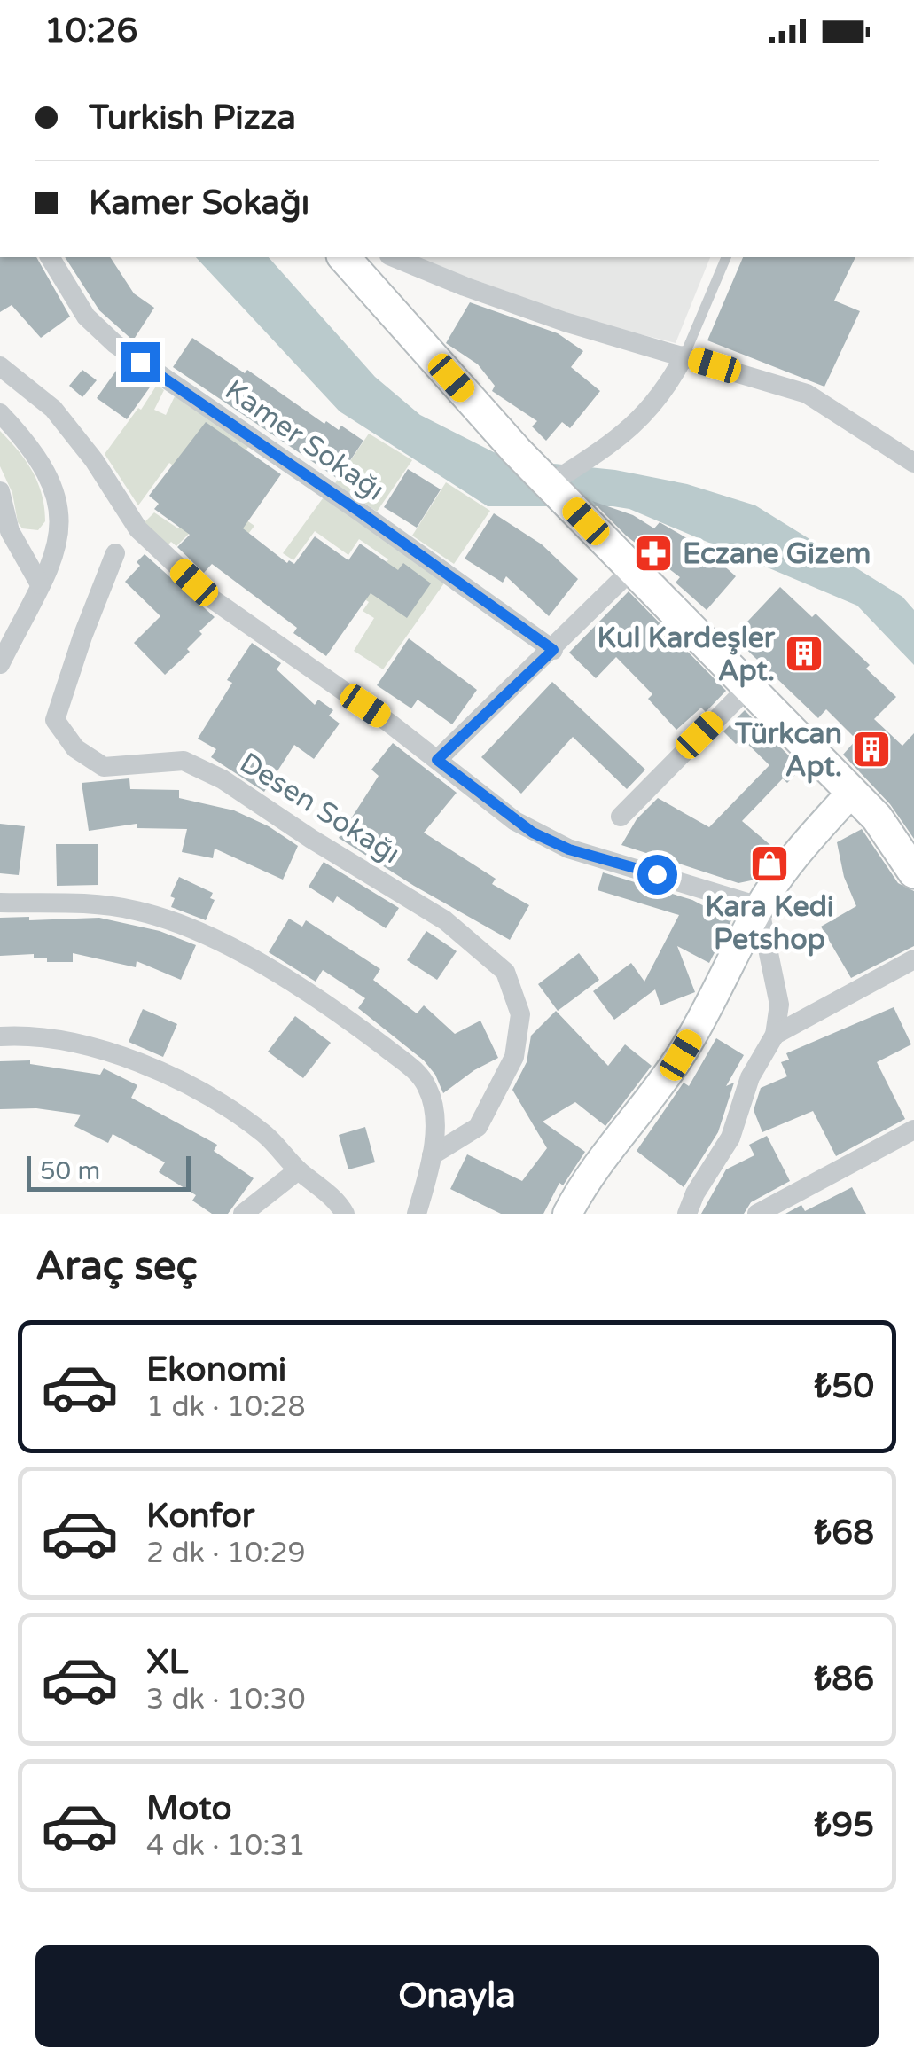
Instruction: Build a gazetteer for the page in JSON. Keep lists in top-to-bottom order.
{
  "streets": {
    "street": ["Kamer Sokağı", "Desen Sokağı"]
  },
  "places": {
    "pharmacy": ["Eczane Gizem"],
    "building": ["Kul Kardeşler Apt.", "Türkcan Apt."],
    "shop": ["Kara Kedi Petshop"]
  },
  "scale_bar": "50 m",
  "page": {
    "status": "10:26",
    "banner": ["Turkish Pizza", "Kamer Sokağı"],
    "scale": "50 m",
    "heading": "Araç seç",
    "list": [
      {
        "name": "Ekonomi",
        "note": "1 dk · 10:28",
        "value": "₺50"
      },
      {
        "name": "Konfor",
        "note": "2 dk · 10:29",
        "value": "₺68"
      },
      {
        "name": "XL",
        "note": "3 dk · 10:30",
        "value": "₺86"
      },
      {
        "name": "Moto",
        "note": "4 dk · 10:31",
        "value": "₺95"
      }
    ],
    "buttons": "Onayla"
  }
}
